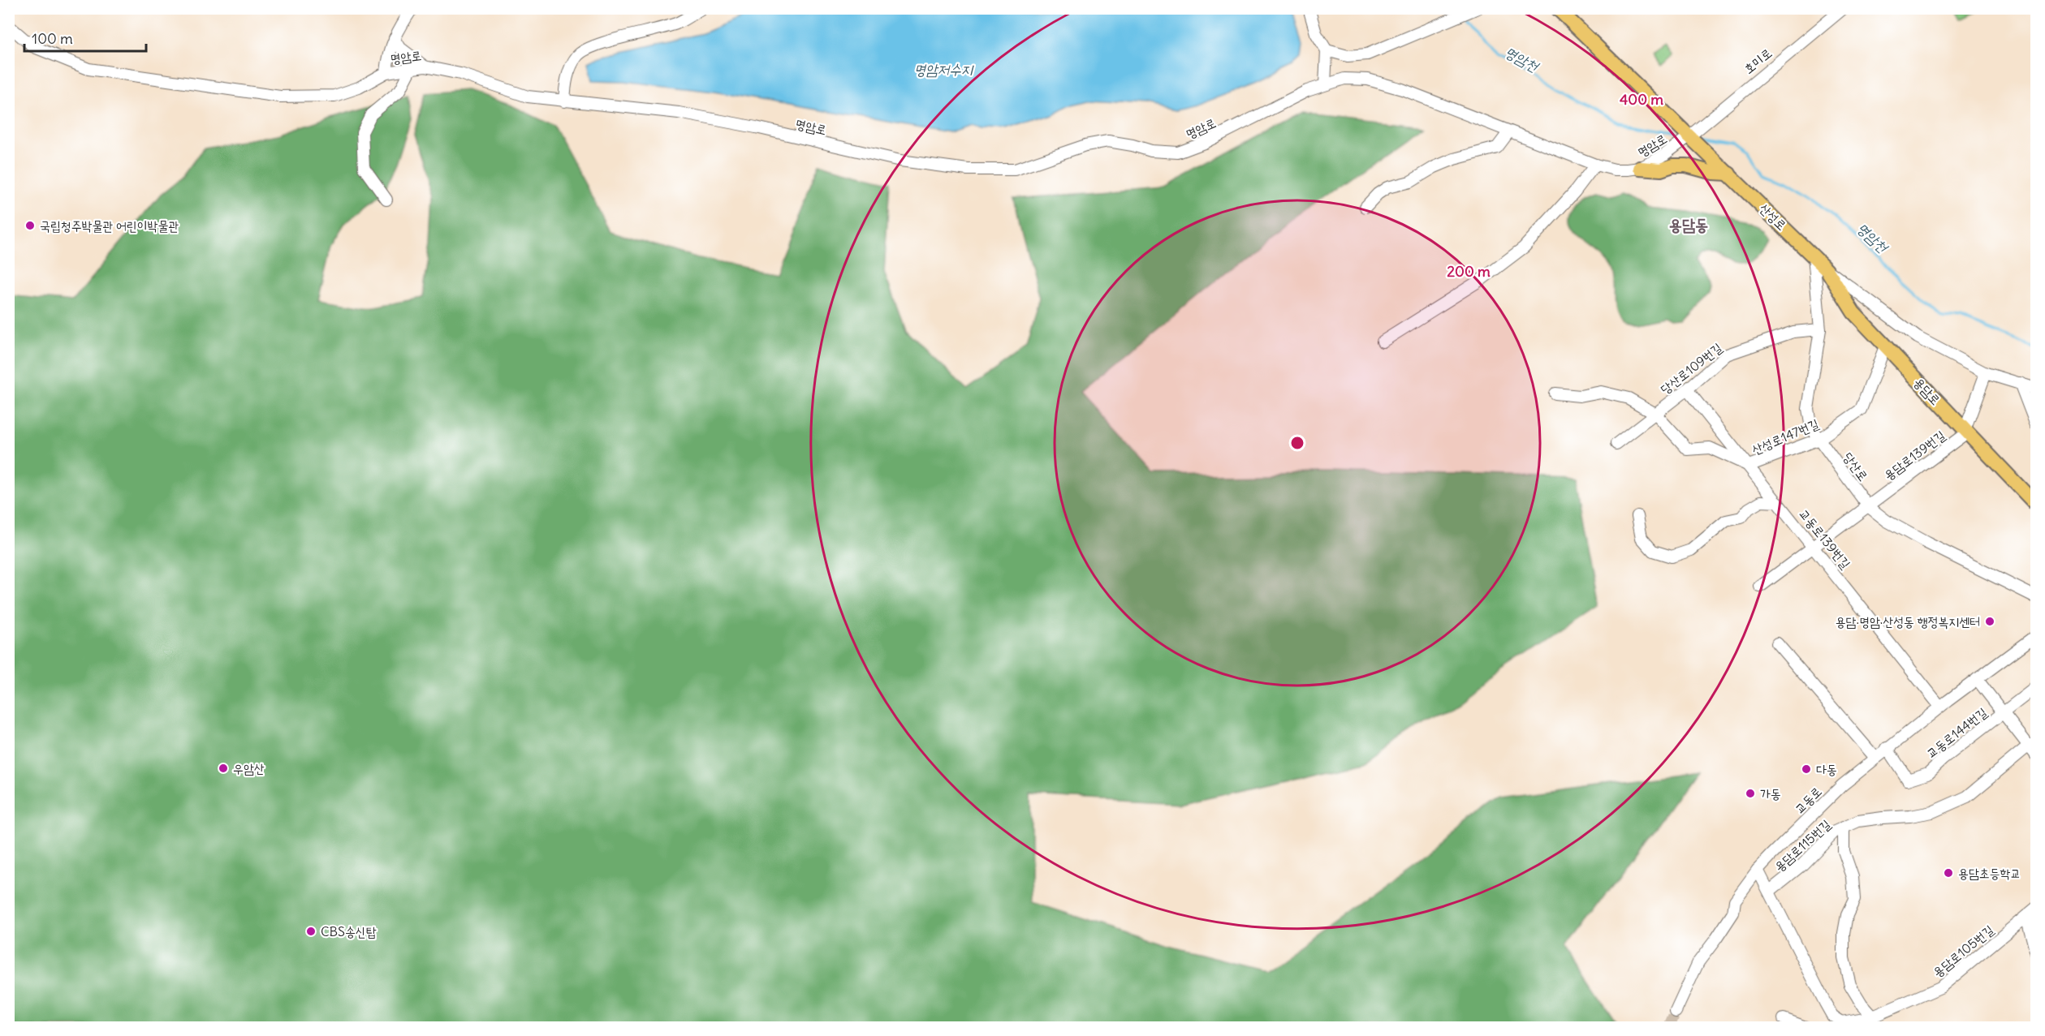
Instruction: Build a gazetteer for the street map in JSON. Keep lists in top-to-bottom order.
{
  "streets": {
    "main road": ["산성로", "용담로"],
    "street": [
      "명암로",
      "호미로",
      "당산로109번길",
      "산성로147번길",
      "용담로139번길",
      "당산로",
      "교동로139번길",
      "교동로144번길",
      "교동로",
      "용담로115번길",
      "용담로105번길"
    ]
  },
  "crossings": [
    ["명암로", "호미로"],
    ["명암로", "산성로"],
    ["호미로", "산성로"],
    ["산성로", "용담로"],
    ["산성로", "당산로"],
    ["당산로109번길", "산성로147번길"],
    ["당산로109번길", "당산로"],
    ["당산로109번길", "교동로139번길"],
    ["용담로", "산성로147번길"],
    ["용담로", "용담로139번길"],
    ["산성로147번길", "당산로"],
    ["산성로147번길", "교동로139번길"],
    ["용담로139번길", "당산로"],
    ["용담로139번길", "교동로139번길"],
    ["교동로139번길", "교동로"],
    ["교동로144번길", "교동로"],
    ["교동로144번길", "용담로115번길"],
    ["교동로", "용담로105번길"],
    ["용담로115번길", "용담로105번길"]
  ],
  "districts": ["용담동"],
  "water": ["명암천", "명암저수지"],
  "places": [
    "국립청주박물관 어린이박물관",
    "용담·명암·산성동 행정복지센터",
    "우암산",
    "다동",
    "가동",
    "용담초등학교",
    "CBS송신탑"
  ],
  "scale_bar": "100 m",
  "rings": ["400 m", "200 m"]
}
